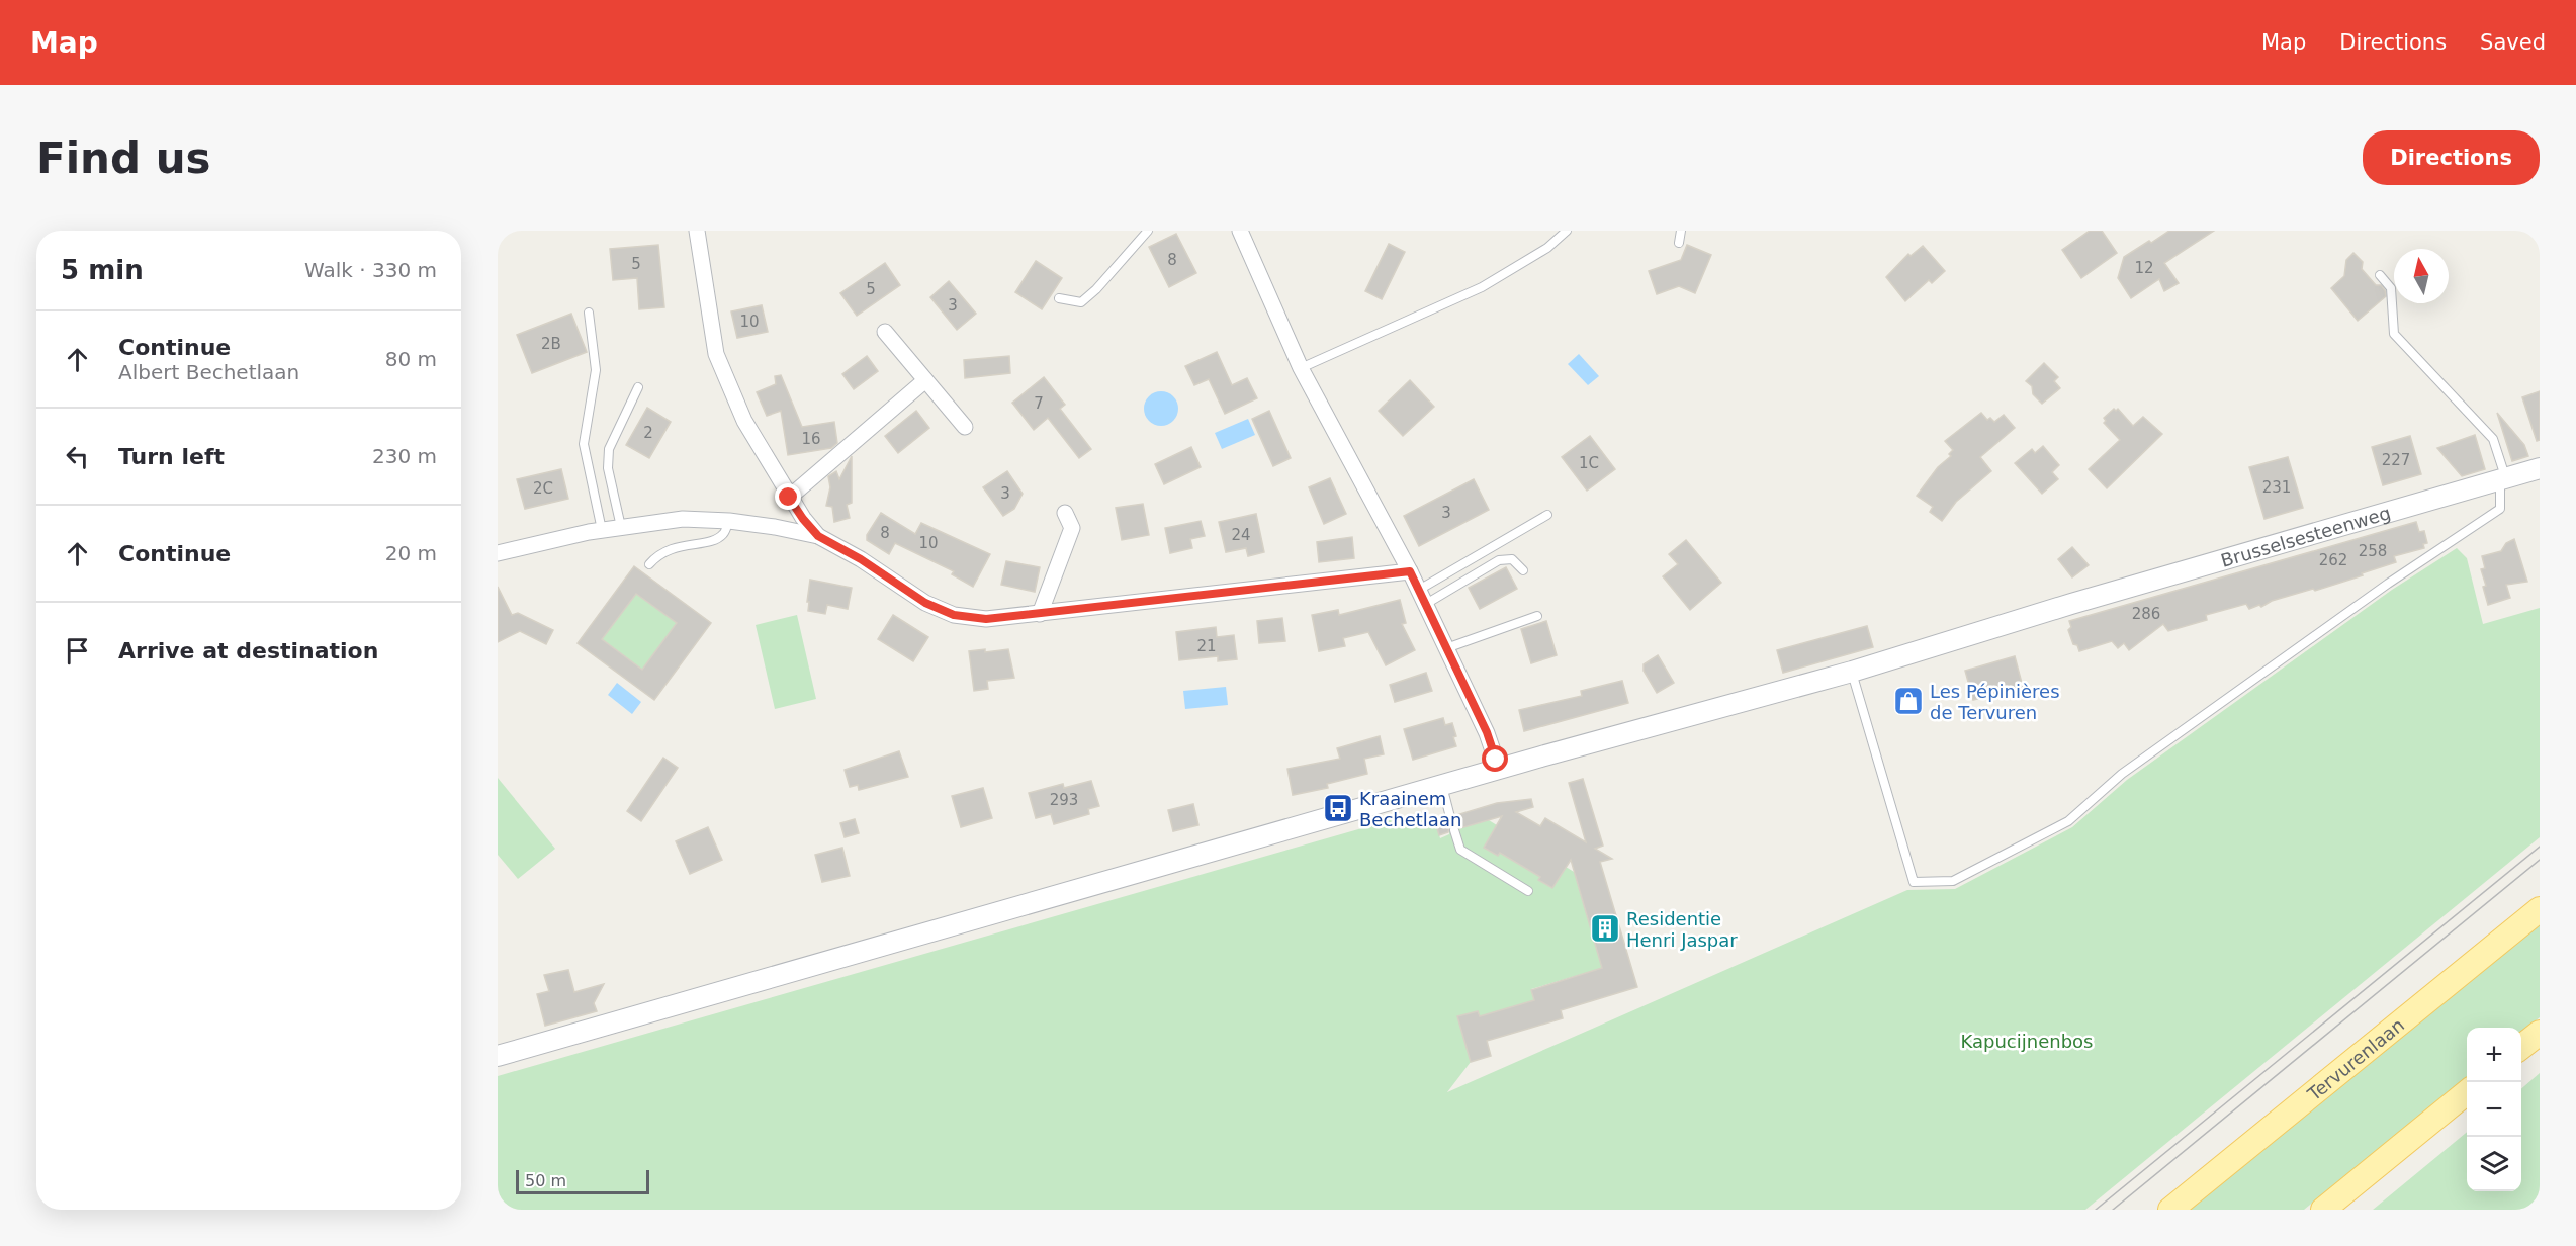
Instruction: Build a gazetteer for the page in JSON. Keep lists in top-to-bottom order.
{
  "streets": {
    "main road": ["Tervurenlaan"],
    "street": ["Brusselsesteenweg"]
  },
  "parks": ["Kapucijnenbos"],
  "places": {
    "shop": ["Les Pépinières de Tervuren"],
    "bus stop": ["Kraainem Bechetlaan"],
    "building": ["Residentie Henri Jaspar"]
  },
  "house_numbers": [
    "8",
    "5",
    "12",
    "5",
    "3",
    "10",
    "2B",
    "7",
    "2",
    "16",
    "227",
    "1C",
    "231",
    "2C",
    "3",
    "3",
    "8",
    "24",
    "10",
    "258",
    "262",
    "286",
    "21",
    "293"
  ],
  "scale_bar": "50 m",
  "north": "top",
  "page": {
    "header": "Map",
    "nav": ["Map", "Directions", "Saved"],
    "buttons": "Directions",
    "title": "Find us",
    "heading": ["5 min", "Walk · 330 m"],
    "list": [
      ["Continue", "Albert Bechetlaan", "80 m"],
      ["Turn left", "230 m"],
      ["Continue", "20 m"],
      "Arrive at destination"
    ],
    "map_buttons": ["+", "−"],
    "scale": "50 m"
  }
}
